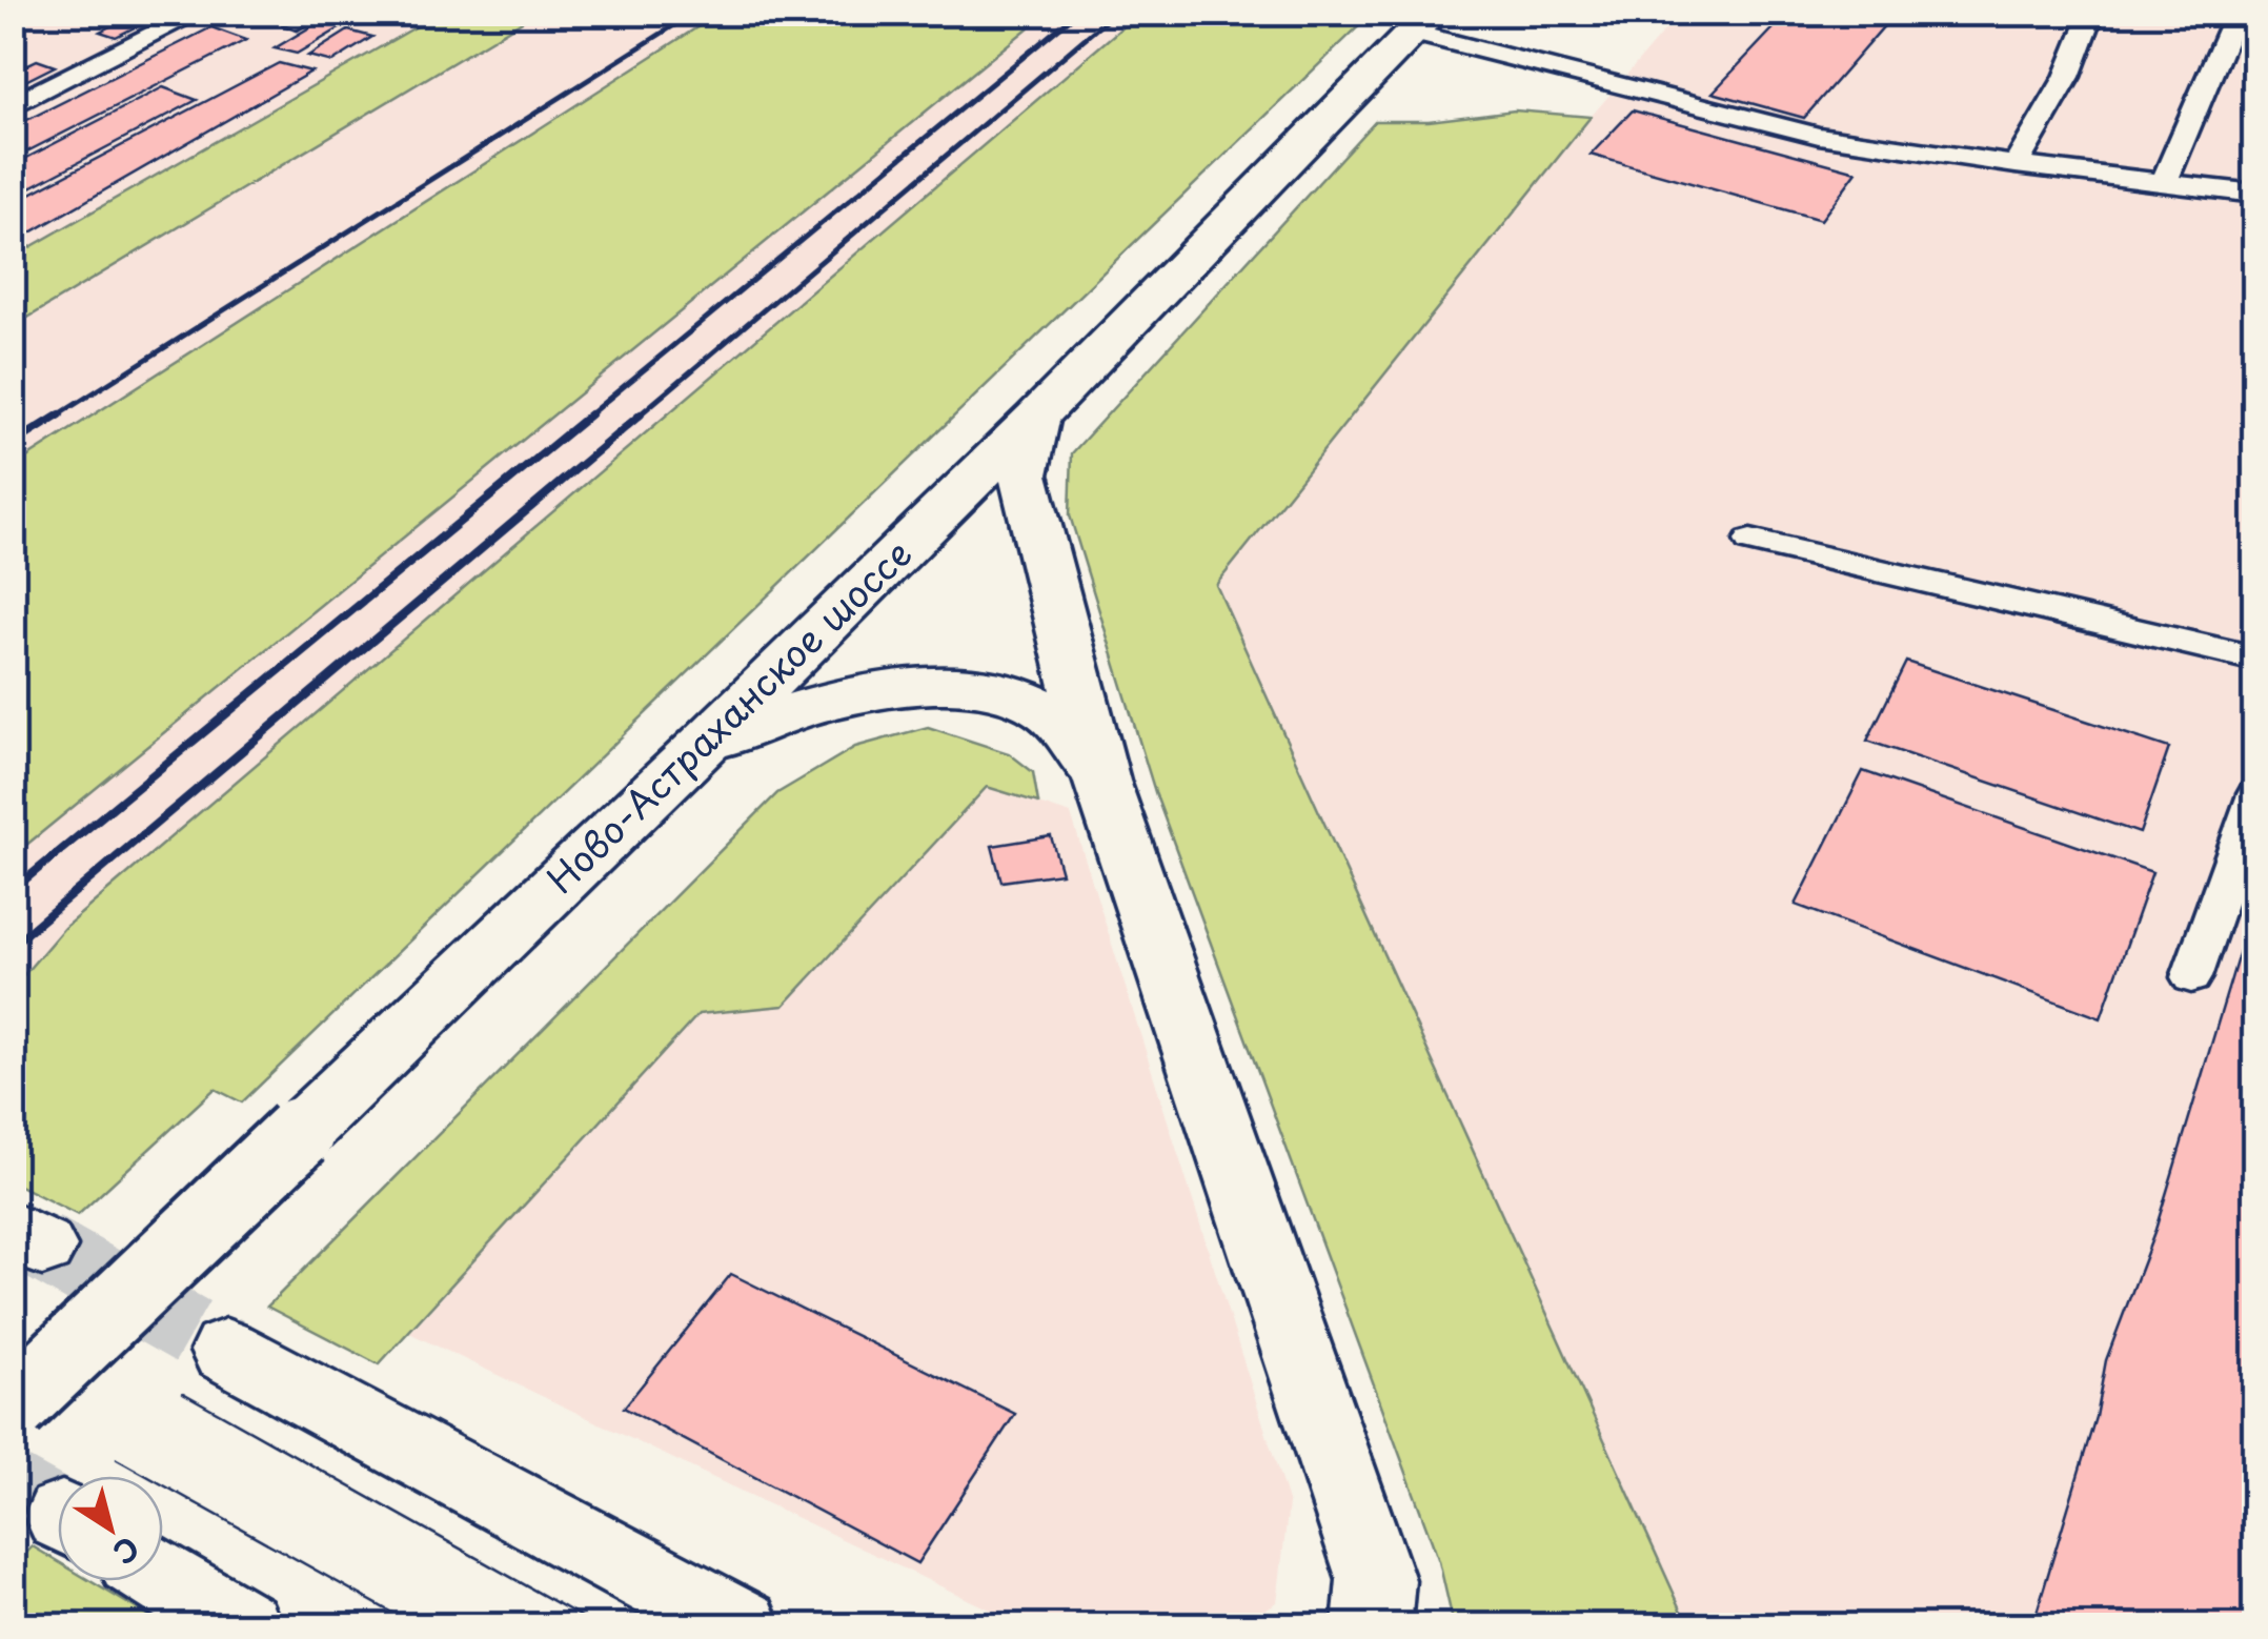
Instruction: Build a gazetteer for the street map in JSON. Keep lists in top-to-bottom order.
{
  "streets": {
    "main road": ["Ново-Астраханское шоссе"]
  },
  "north": "bottom right"
}
